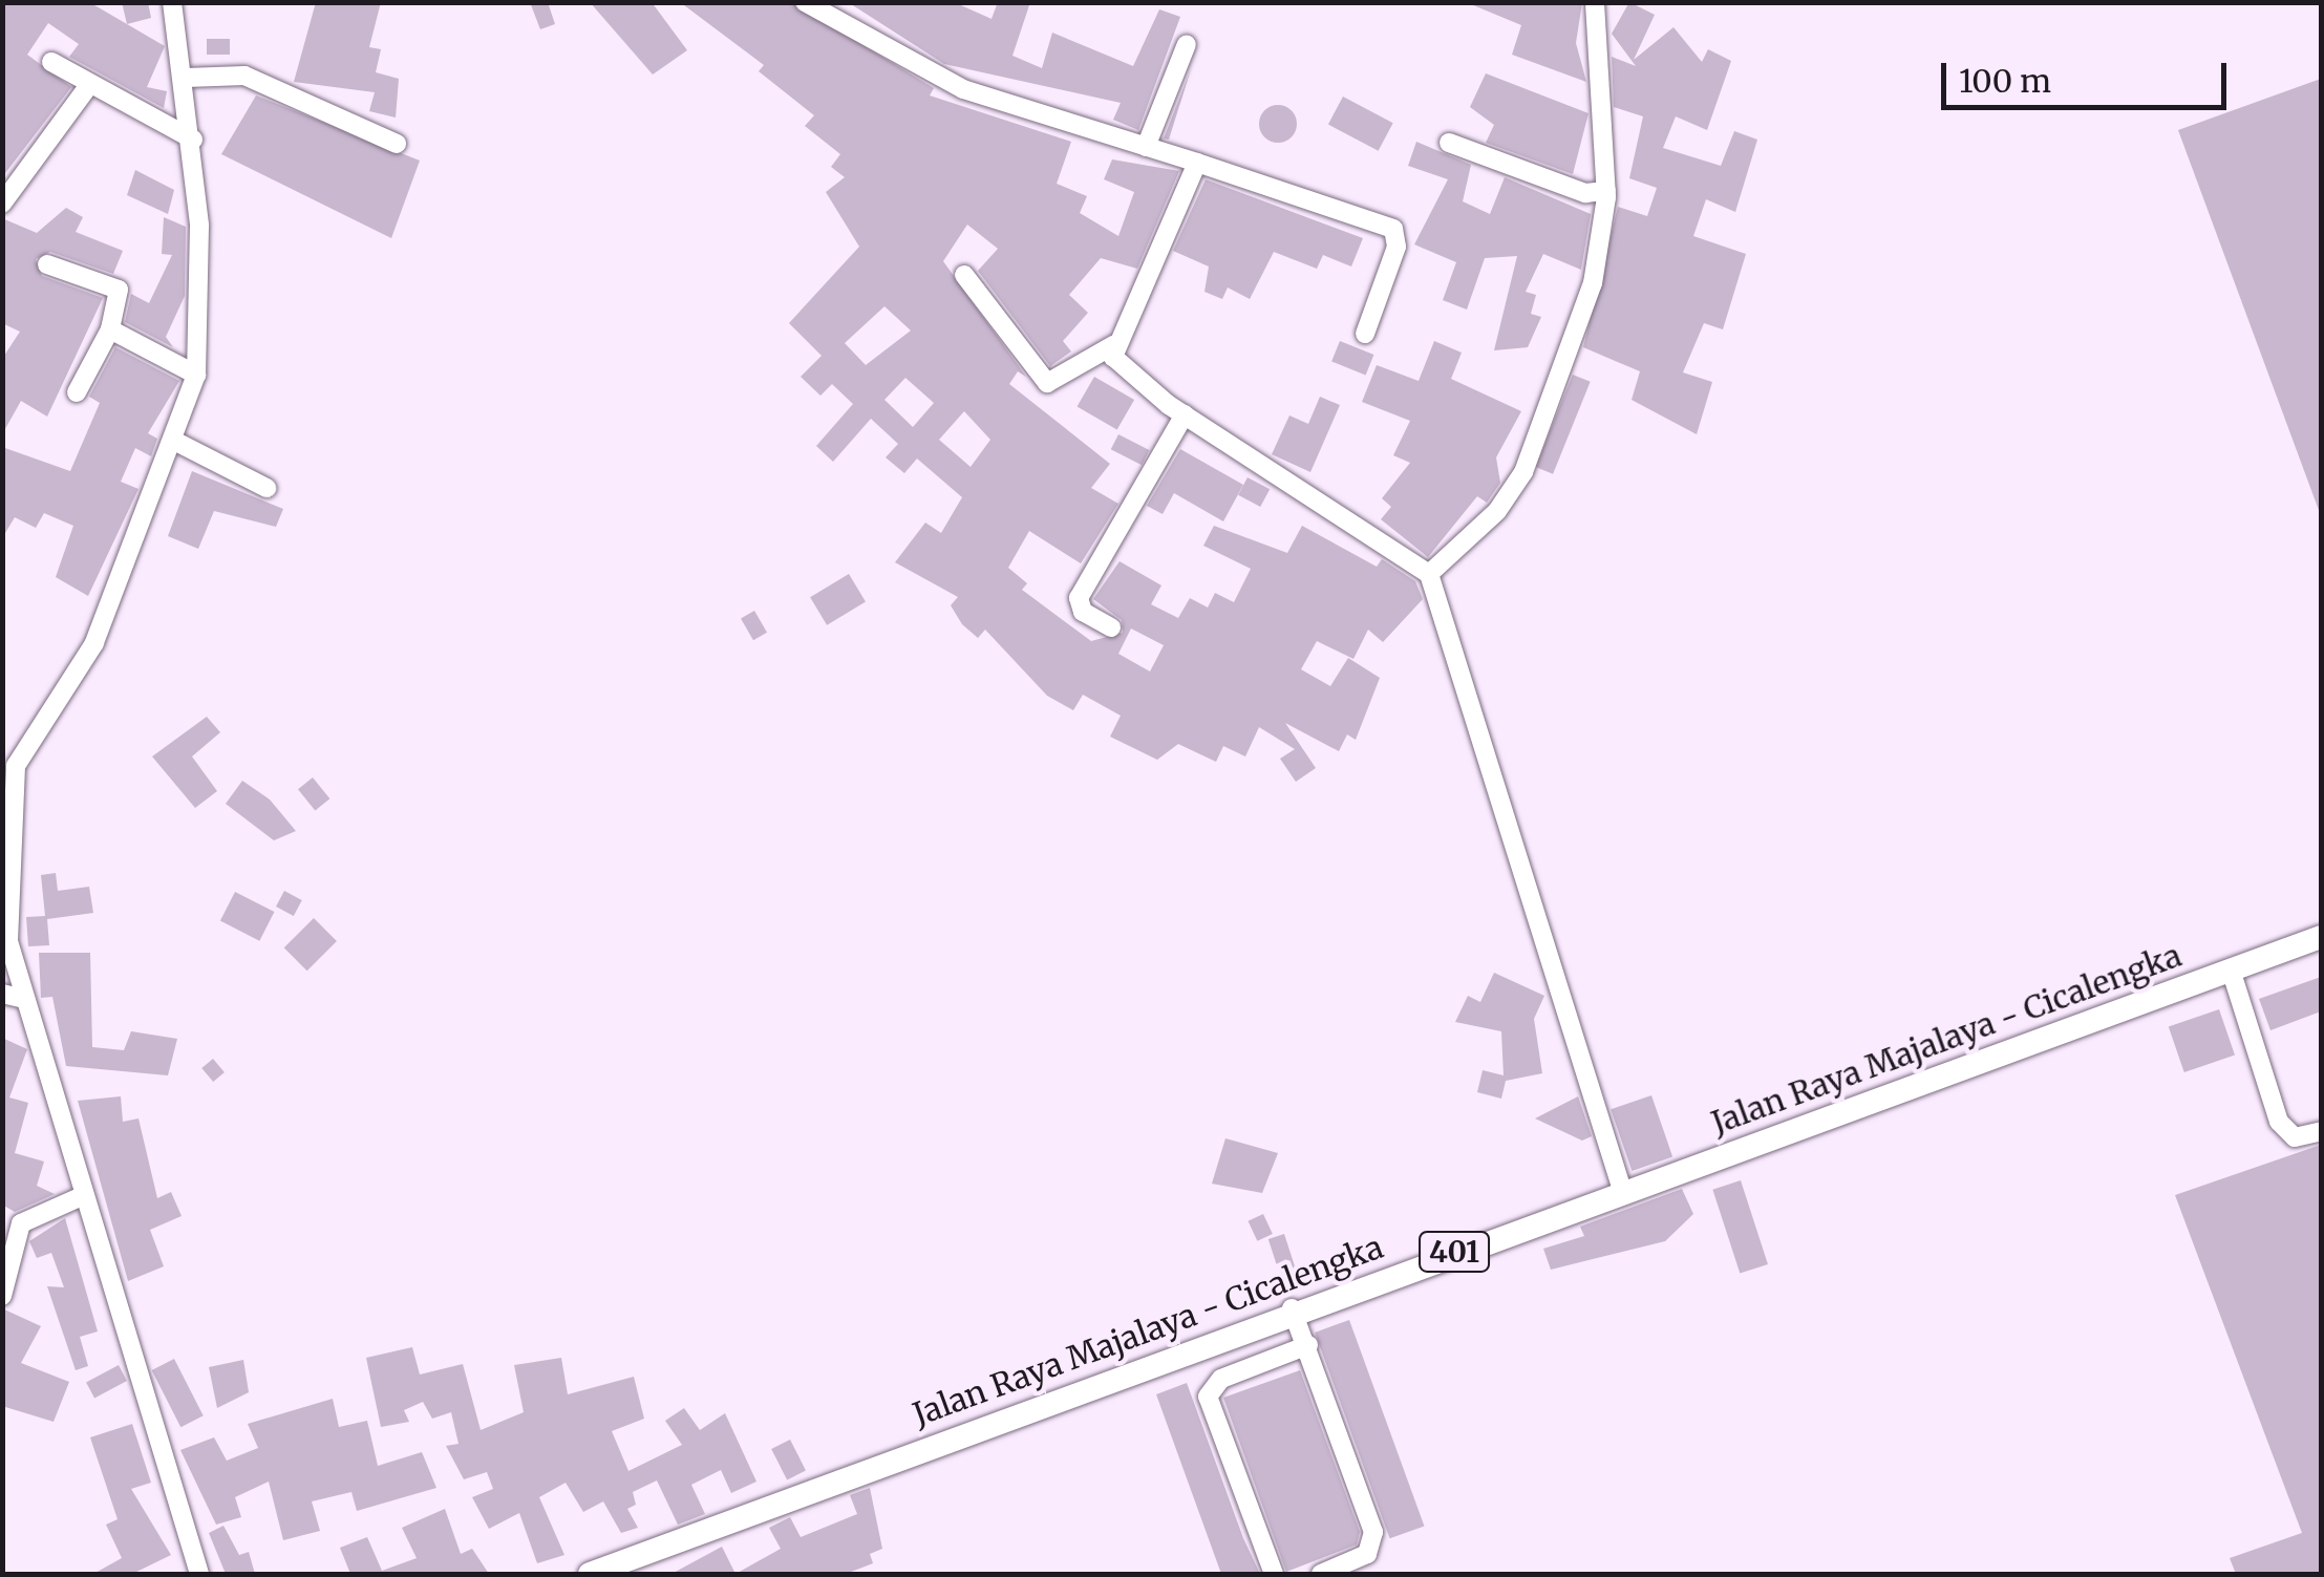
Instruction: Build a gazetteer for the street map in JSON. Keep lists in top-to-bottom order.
{
  "streets": {
    "main road": ["Jalan Raya Majalaya - Cicalengka", "401"]
  },
  "scale_bar": "100 m"
}
